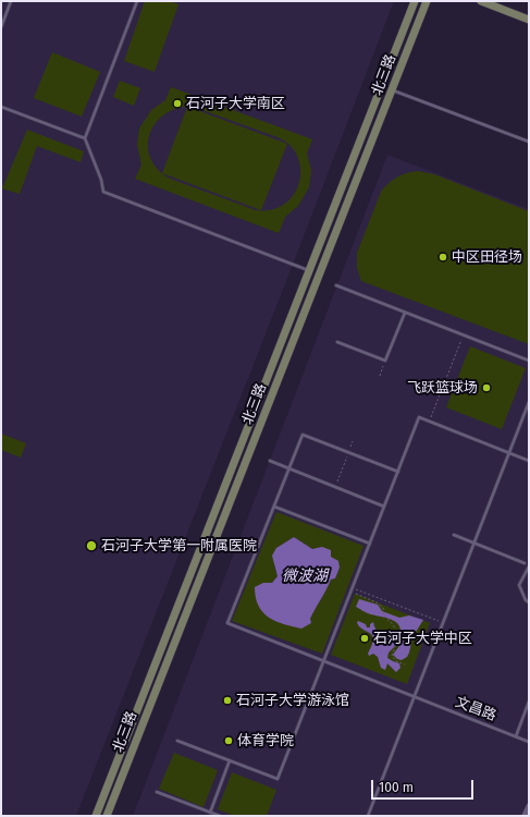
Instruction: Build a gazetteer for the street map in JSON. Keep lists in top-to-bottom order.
{
  "streets": {
    "main road": ["北三路"],
    "lane": ["文昌路"]
  },
  "water": ["微波湖"],
  "places": [
    "石河子大学南区",
    "中区田径场",
    "飞跃篮球场",
    "石河子大学第一附属医院",
    "石河子大学中区",
    "石河子大学游泳馆",
    "体育学院"
  ],
  "scale_bar": "100 m"
}
